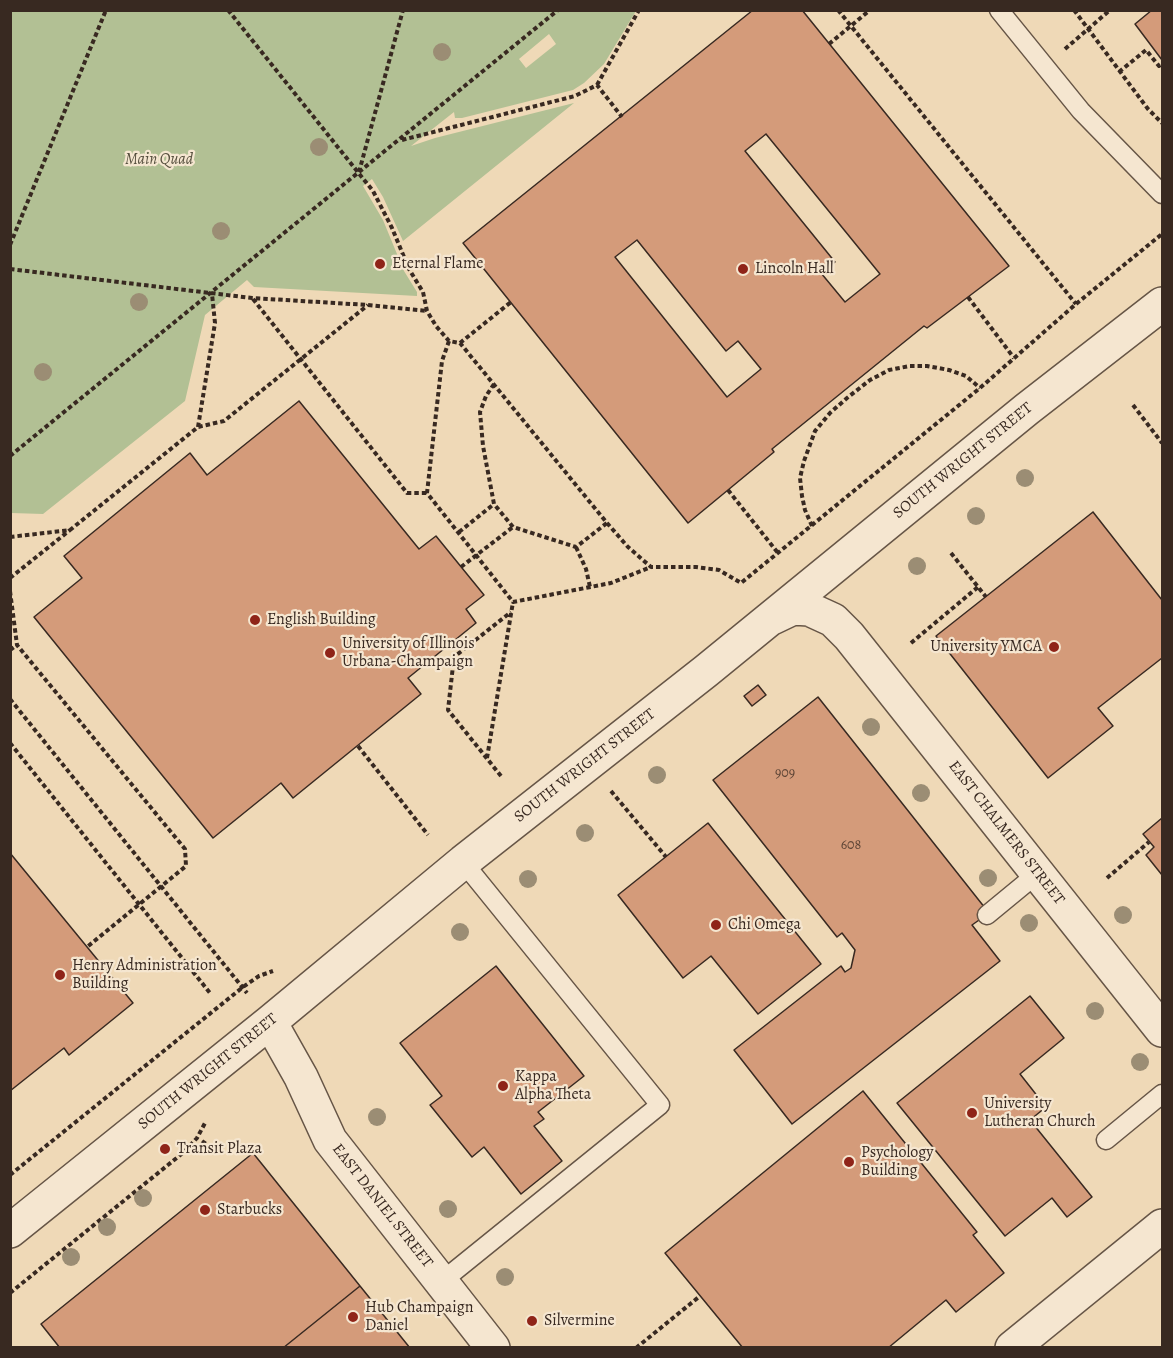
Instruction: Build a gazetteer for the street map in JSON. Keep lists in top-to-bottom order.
{
  "streets": {
    "street": ["SOUTH WRIGHT STREET", "EAST CHALMERS STREET", "EAST DANIEL STREET"]
  },
  "crossings": [
    ["SOUTH WRIGHT STREET", "EAST CHALMERS STREET"],
    ["SOUTH WRIGHT STREET", "EAST DANIEL STREET"]
  ],
  "parks": ["Main Quad"],
  "places": [
    "Eternal Flame",
    "Lincoln Hall",
    "English Building",
    "University YMCA",
    "University of Illinois Urbana-Champaign",
    "Chi Omega",
    "Henry Administration Building",
    "Kappa Alpha Theta",
    "University Lutheran Church",
    "Transit Plaza",
    "Psychology Building",
    "Starbucks",
    "Hub Champaign Daniel",
    "Silvermine"
  ],
  "house_numbers": ["909", "608"]
}
